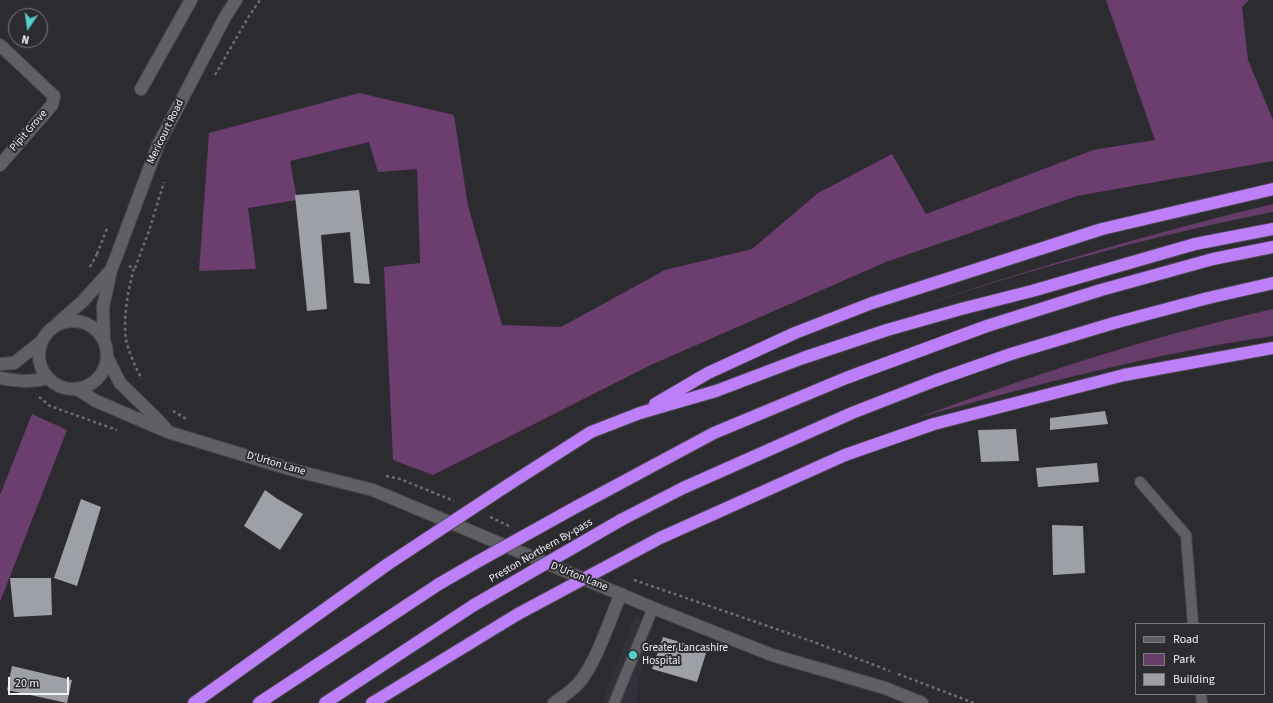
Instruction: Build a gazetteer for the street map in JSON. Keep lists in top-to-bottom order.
{
  "streets": {
    "highway": ["Preston Northern By-pass"],
    "street": ["Pipit Grove", "Mericourt Road", "D'Urton Lane"]
  },
  "crossings": [
    ["Mericourt Road", "D'Urton Lane"]
  ],
  "places": ["Greater Lancashire Hospital"],
  "legend": ["Road", "Park", "Building"],
  "scale_bar": "20 m",
  "north": "bottom"
}
